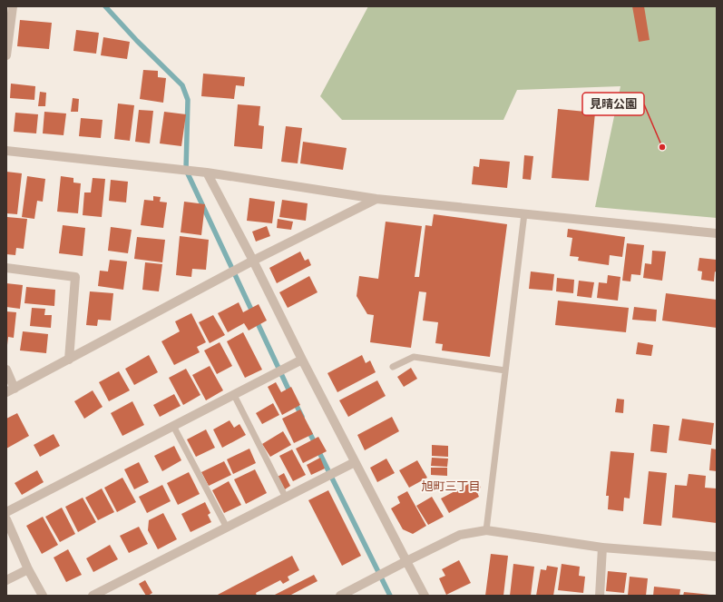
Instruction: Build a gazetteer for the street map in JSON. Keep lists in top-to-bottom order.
{
  "districts": ["旭町三丁目"],
  "places": ["見晴公園"]
}
